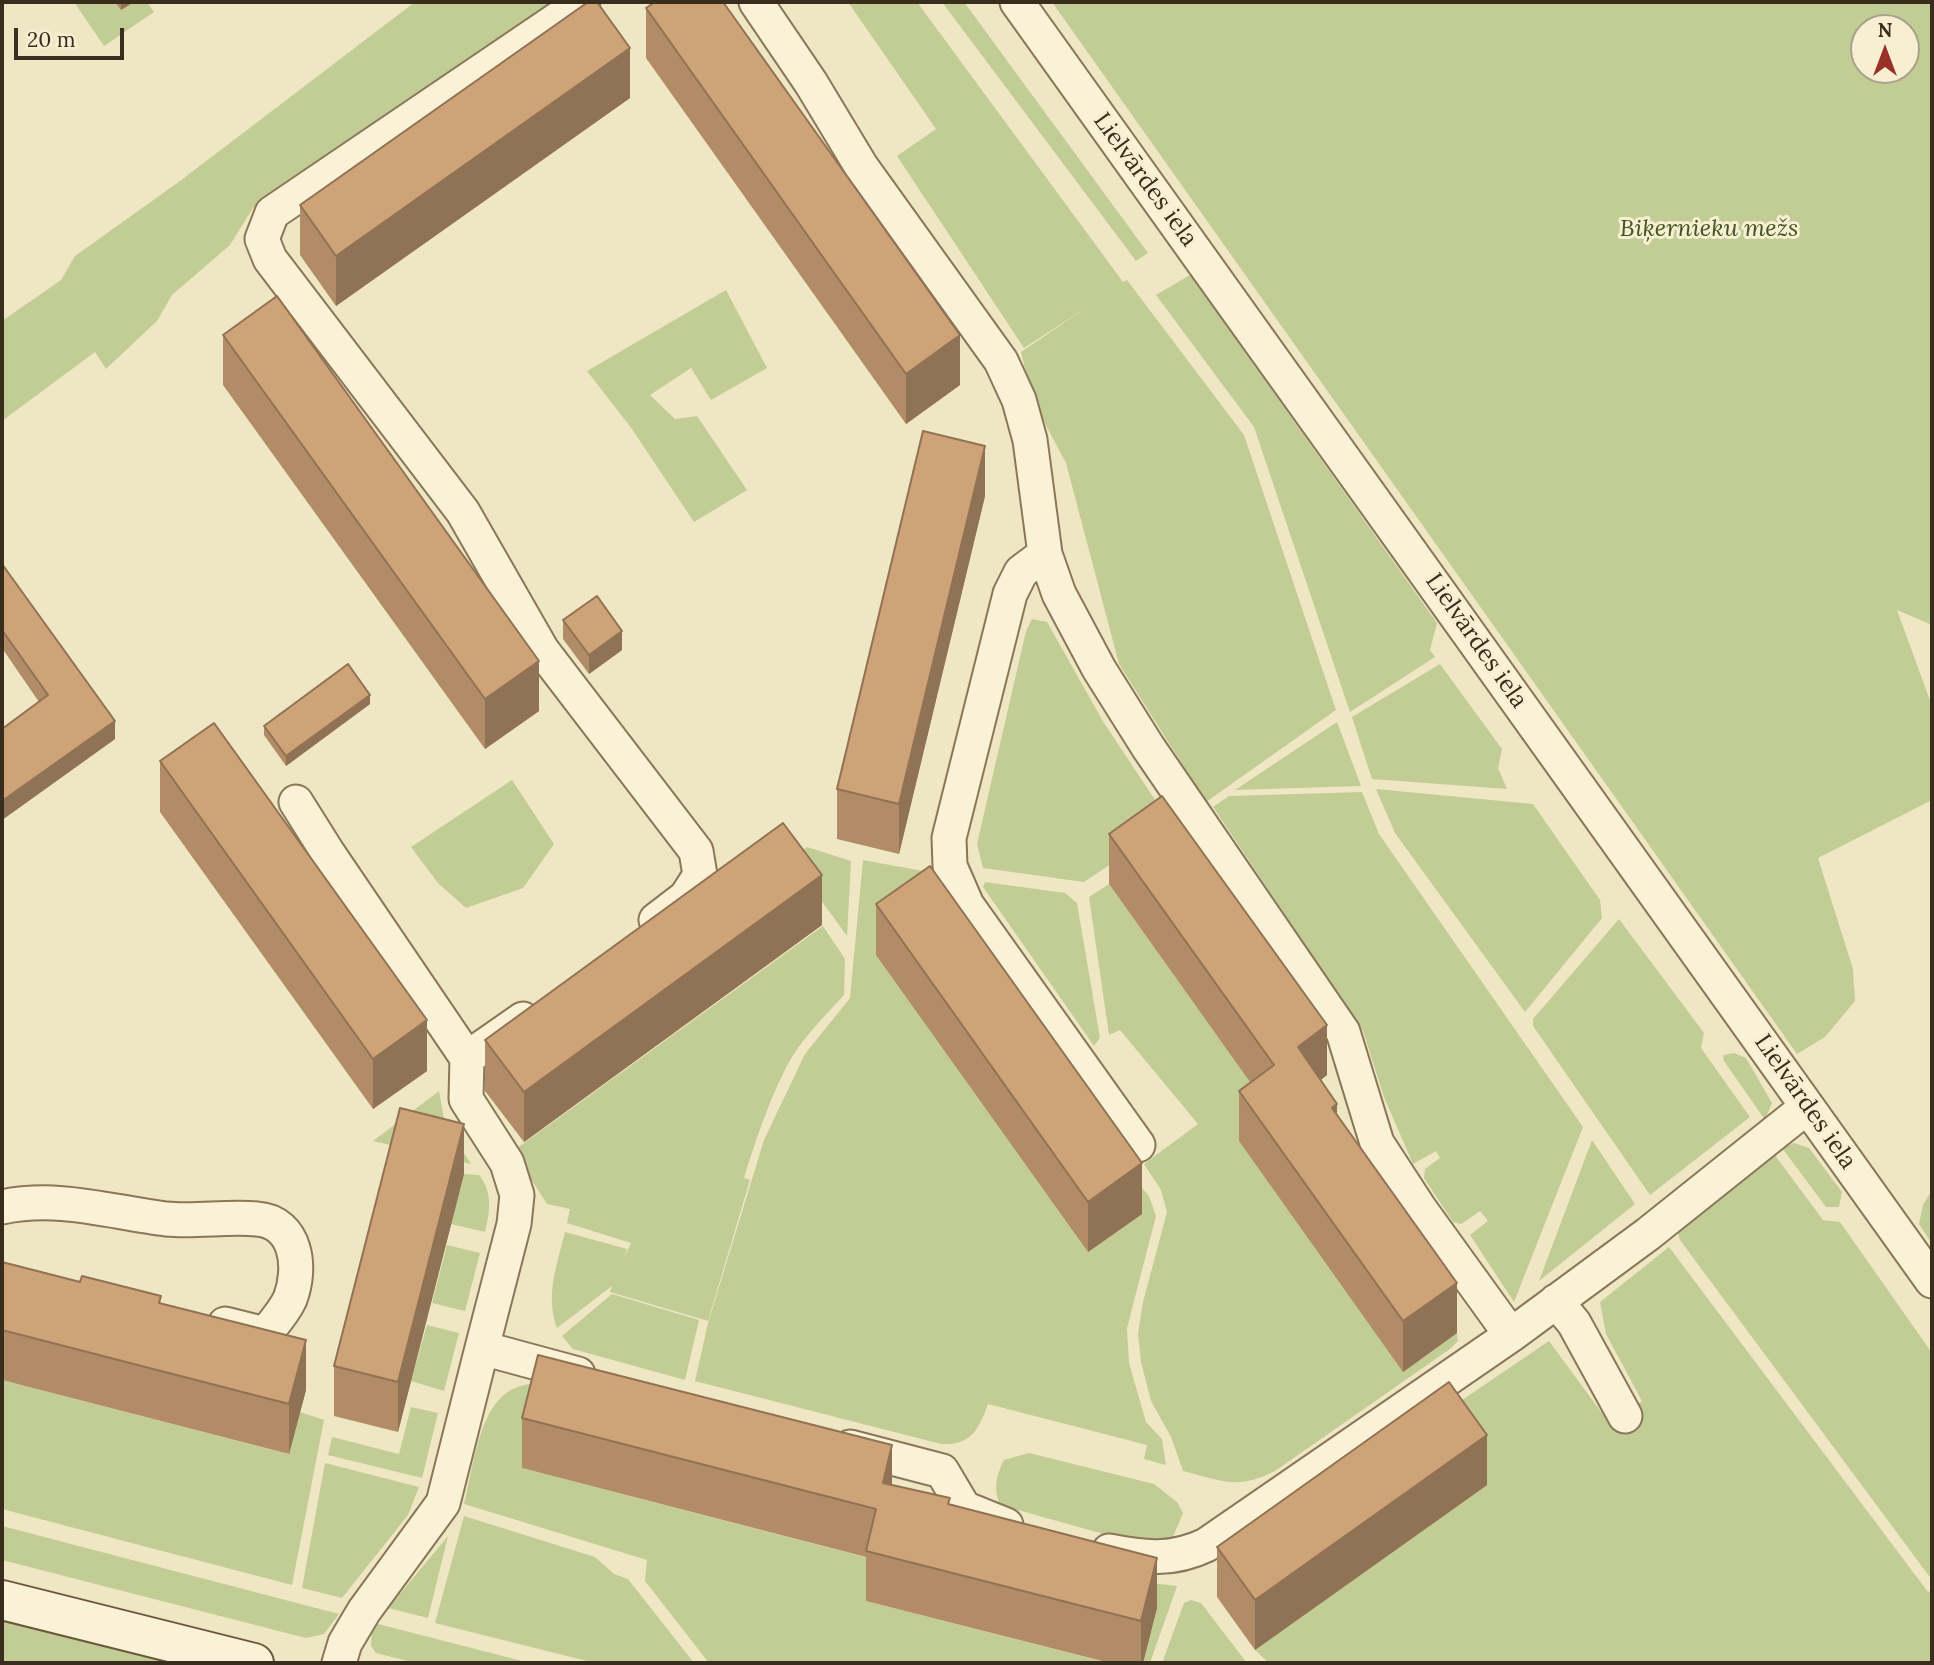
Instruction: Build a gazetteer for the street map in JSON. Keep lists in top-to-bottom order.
{
  "streets": {
    "street": ["Lielvārdes iela"]
  },
  "parks": ["Biķernieku mežs"],
  "scale_bar": "20 m",
  "north": "top"
}
